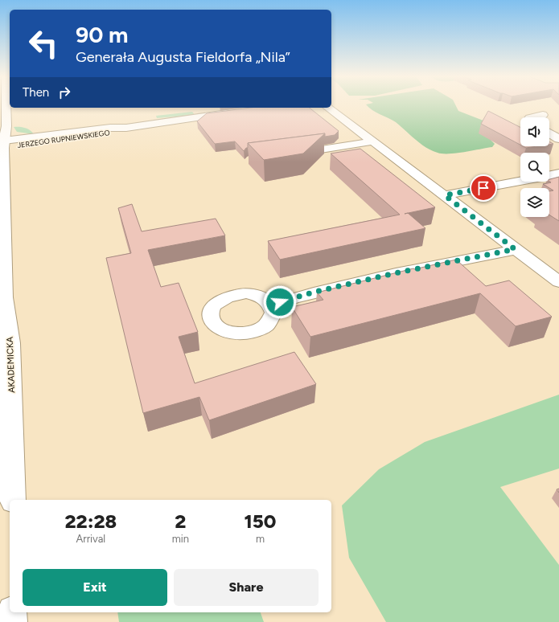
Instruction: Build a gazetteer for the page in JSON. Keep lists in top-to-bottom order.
{
  "streets": {
    "street": ["JERZEGO RUPNIEWSKIEGO", "AKADEMICKA"]
  },
  "crossings": [
    ["JERZEGO RUPNIEWSKIEGO", "AKADEMICKA"]
  ],
  "page": {
    "turn": ["90 m", "Generała Augusta Fieldorfa „Nila”"],
    "then": "Then",
    "eta": [
      "22:28",
      "Arrival",
      "2",
      "min",
      "150",
      "m"
    ],
    "buttons": ["Exit", "Share"]
  }
}
